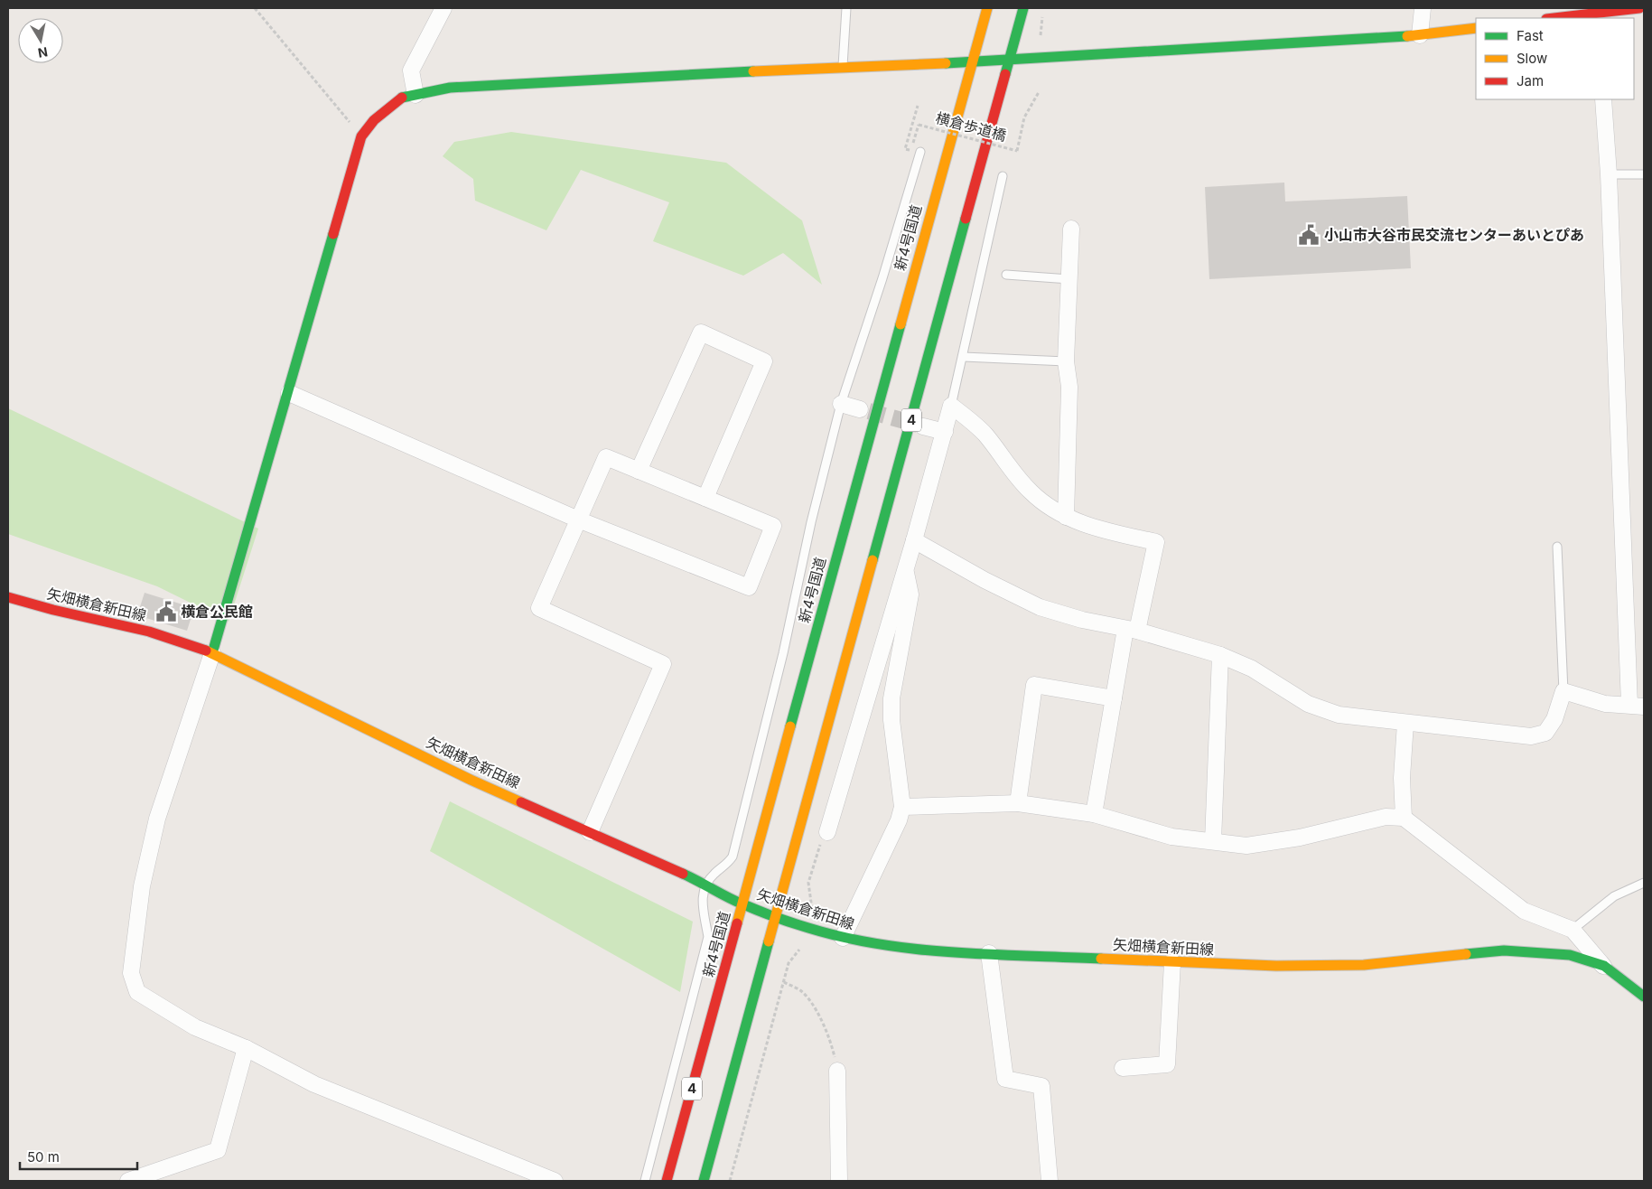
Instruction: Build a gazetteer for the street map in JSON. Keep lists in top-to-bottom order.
{
  "streets": {
    "main road": ["新4号国道", "4", "矢畑横倉新田線"],
    "path": ["横倉歩道橋"]
  },
  "crossings": [
    ["新4号国道", "矢畑横倉新田線"],
    ["4", "矢畑横倉新田線"]
  ],
  "places": {
    "public building": ["小山市大谷市民交流センターあいとぴあ", "横倉公民館"]
  },
  "legend": ["Fast", "Slow", "Jam"],
  "scale_bar": "50 m",
  "north": "bottom"
}
